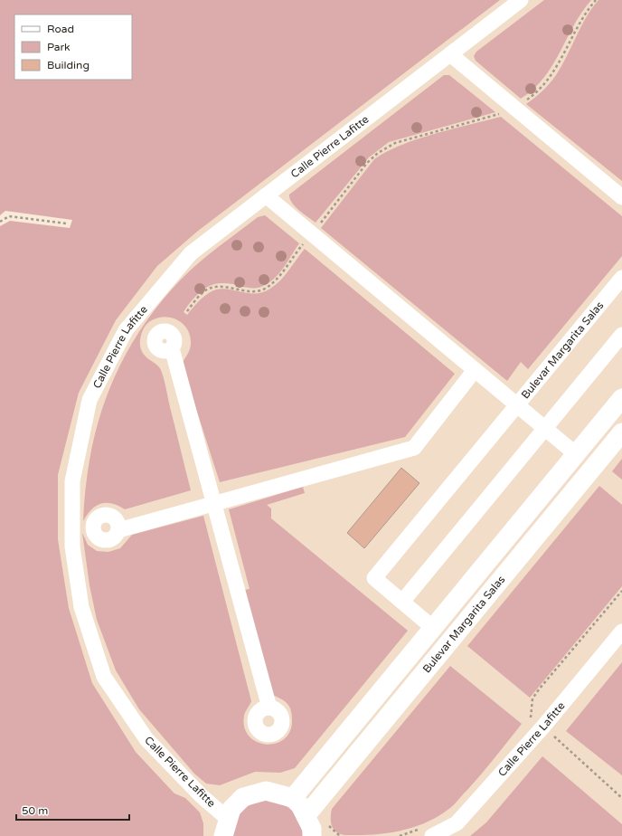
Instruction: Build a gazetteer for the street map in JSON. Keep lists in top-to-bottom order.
{
  "streets": {
    "street": ["Calle Pierre Lafitte", "Bulevar Margarita Salas"]
  },
  "legend": ["Road", "Park", "Building"],
  "scale_bar": "50 m"
}
